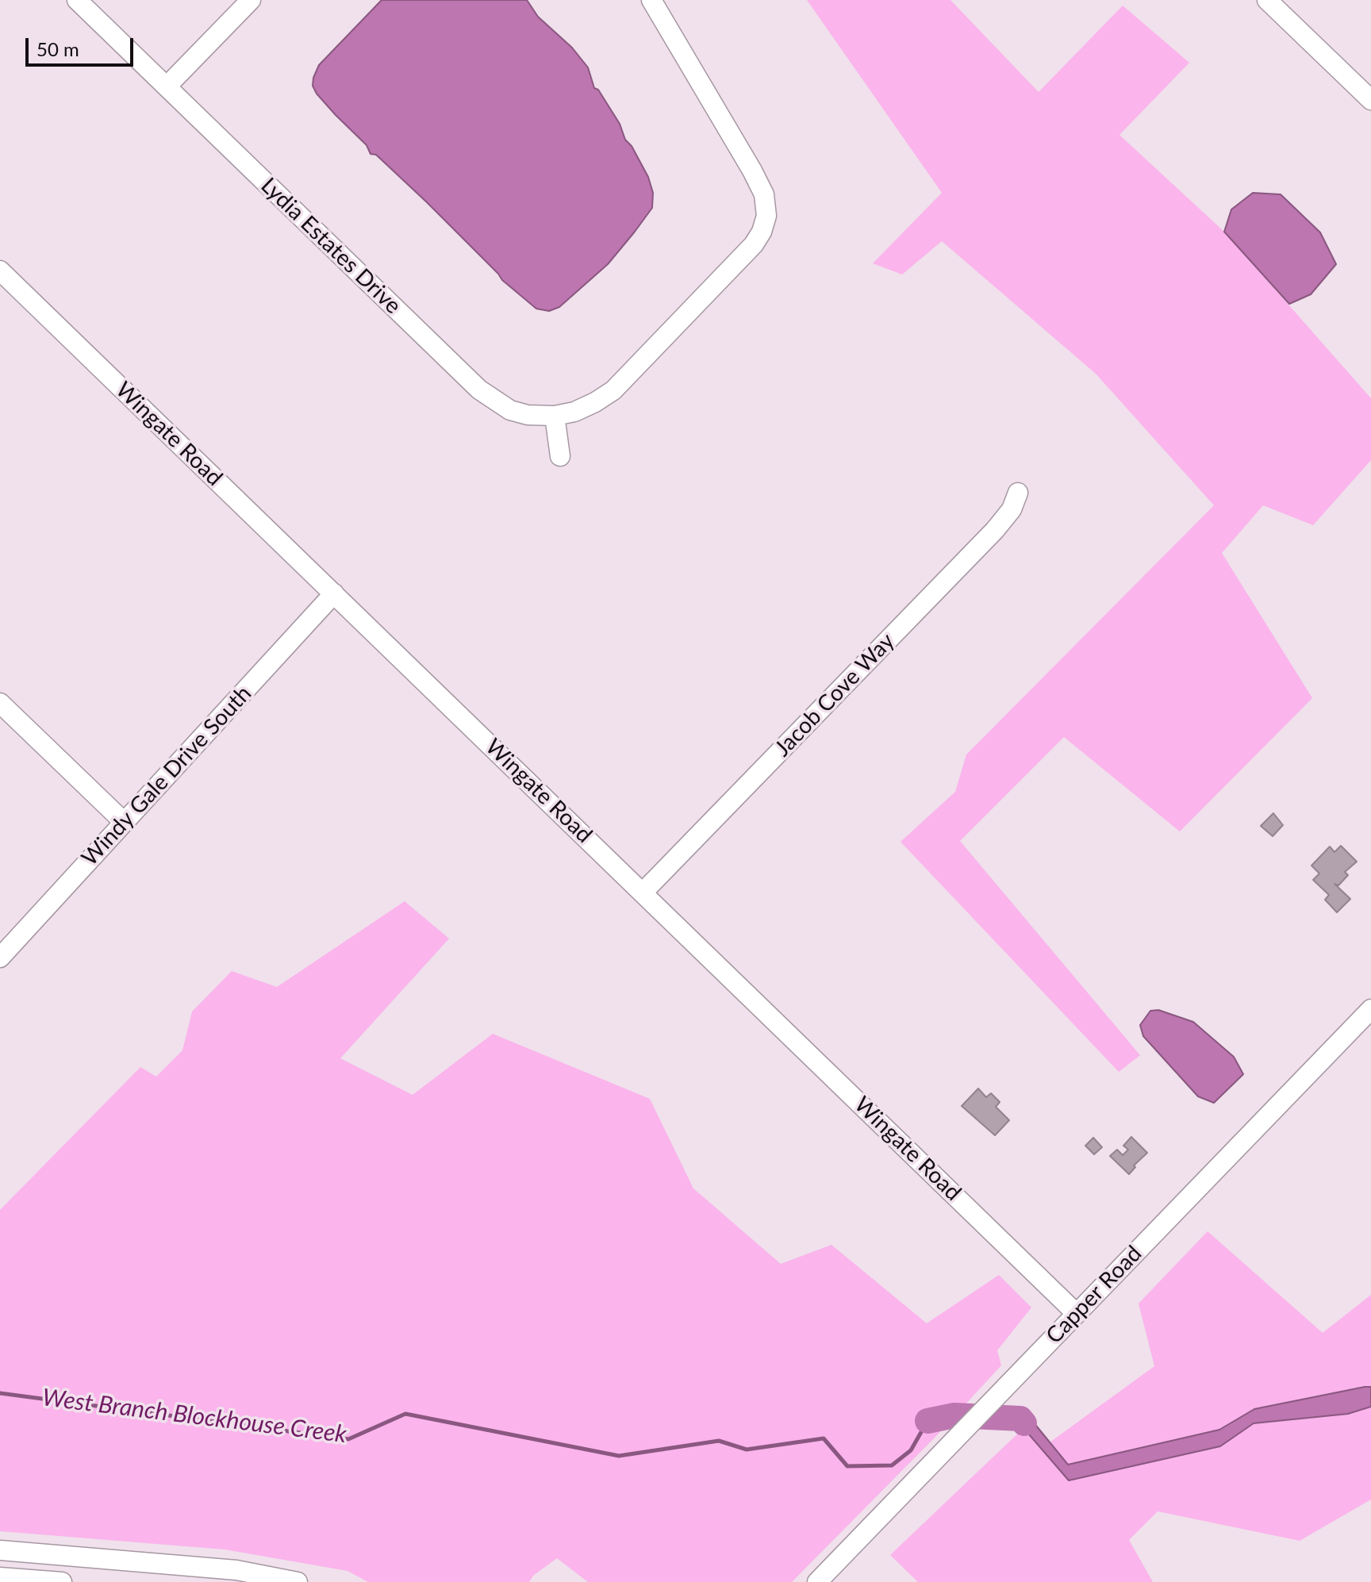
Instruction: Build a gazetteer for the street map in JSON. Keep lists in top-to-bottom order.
{
  "streets": {
    "street": [
      "Lydia Estates Drive",
      "Wingate Road",
      "Jacob Cove Way",
      "Windy Gale Drive South",
      "Capper Road"
    ]
  },
  "crossings": [
    ["Wingate Road", "Jacob Cove Way"],
    ["Wingate Road", "Windy Gale Drive South"],
    ["Wingate Road", "Capper Road"]
  ],
  "water": ["West Branch Blockhouse Creek"],
  "scale_bar": "50 m"
}
